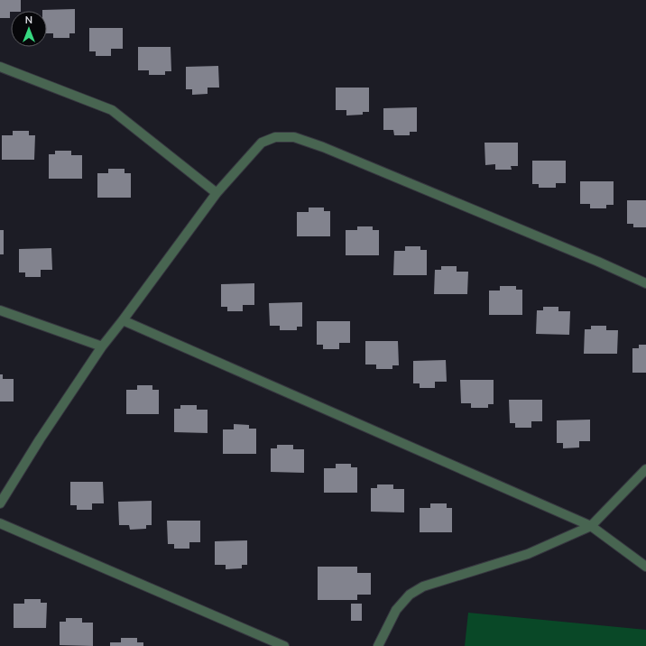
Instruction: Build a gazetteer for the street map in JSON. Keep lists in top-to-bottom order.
{
  "north": "top"
}
